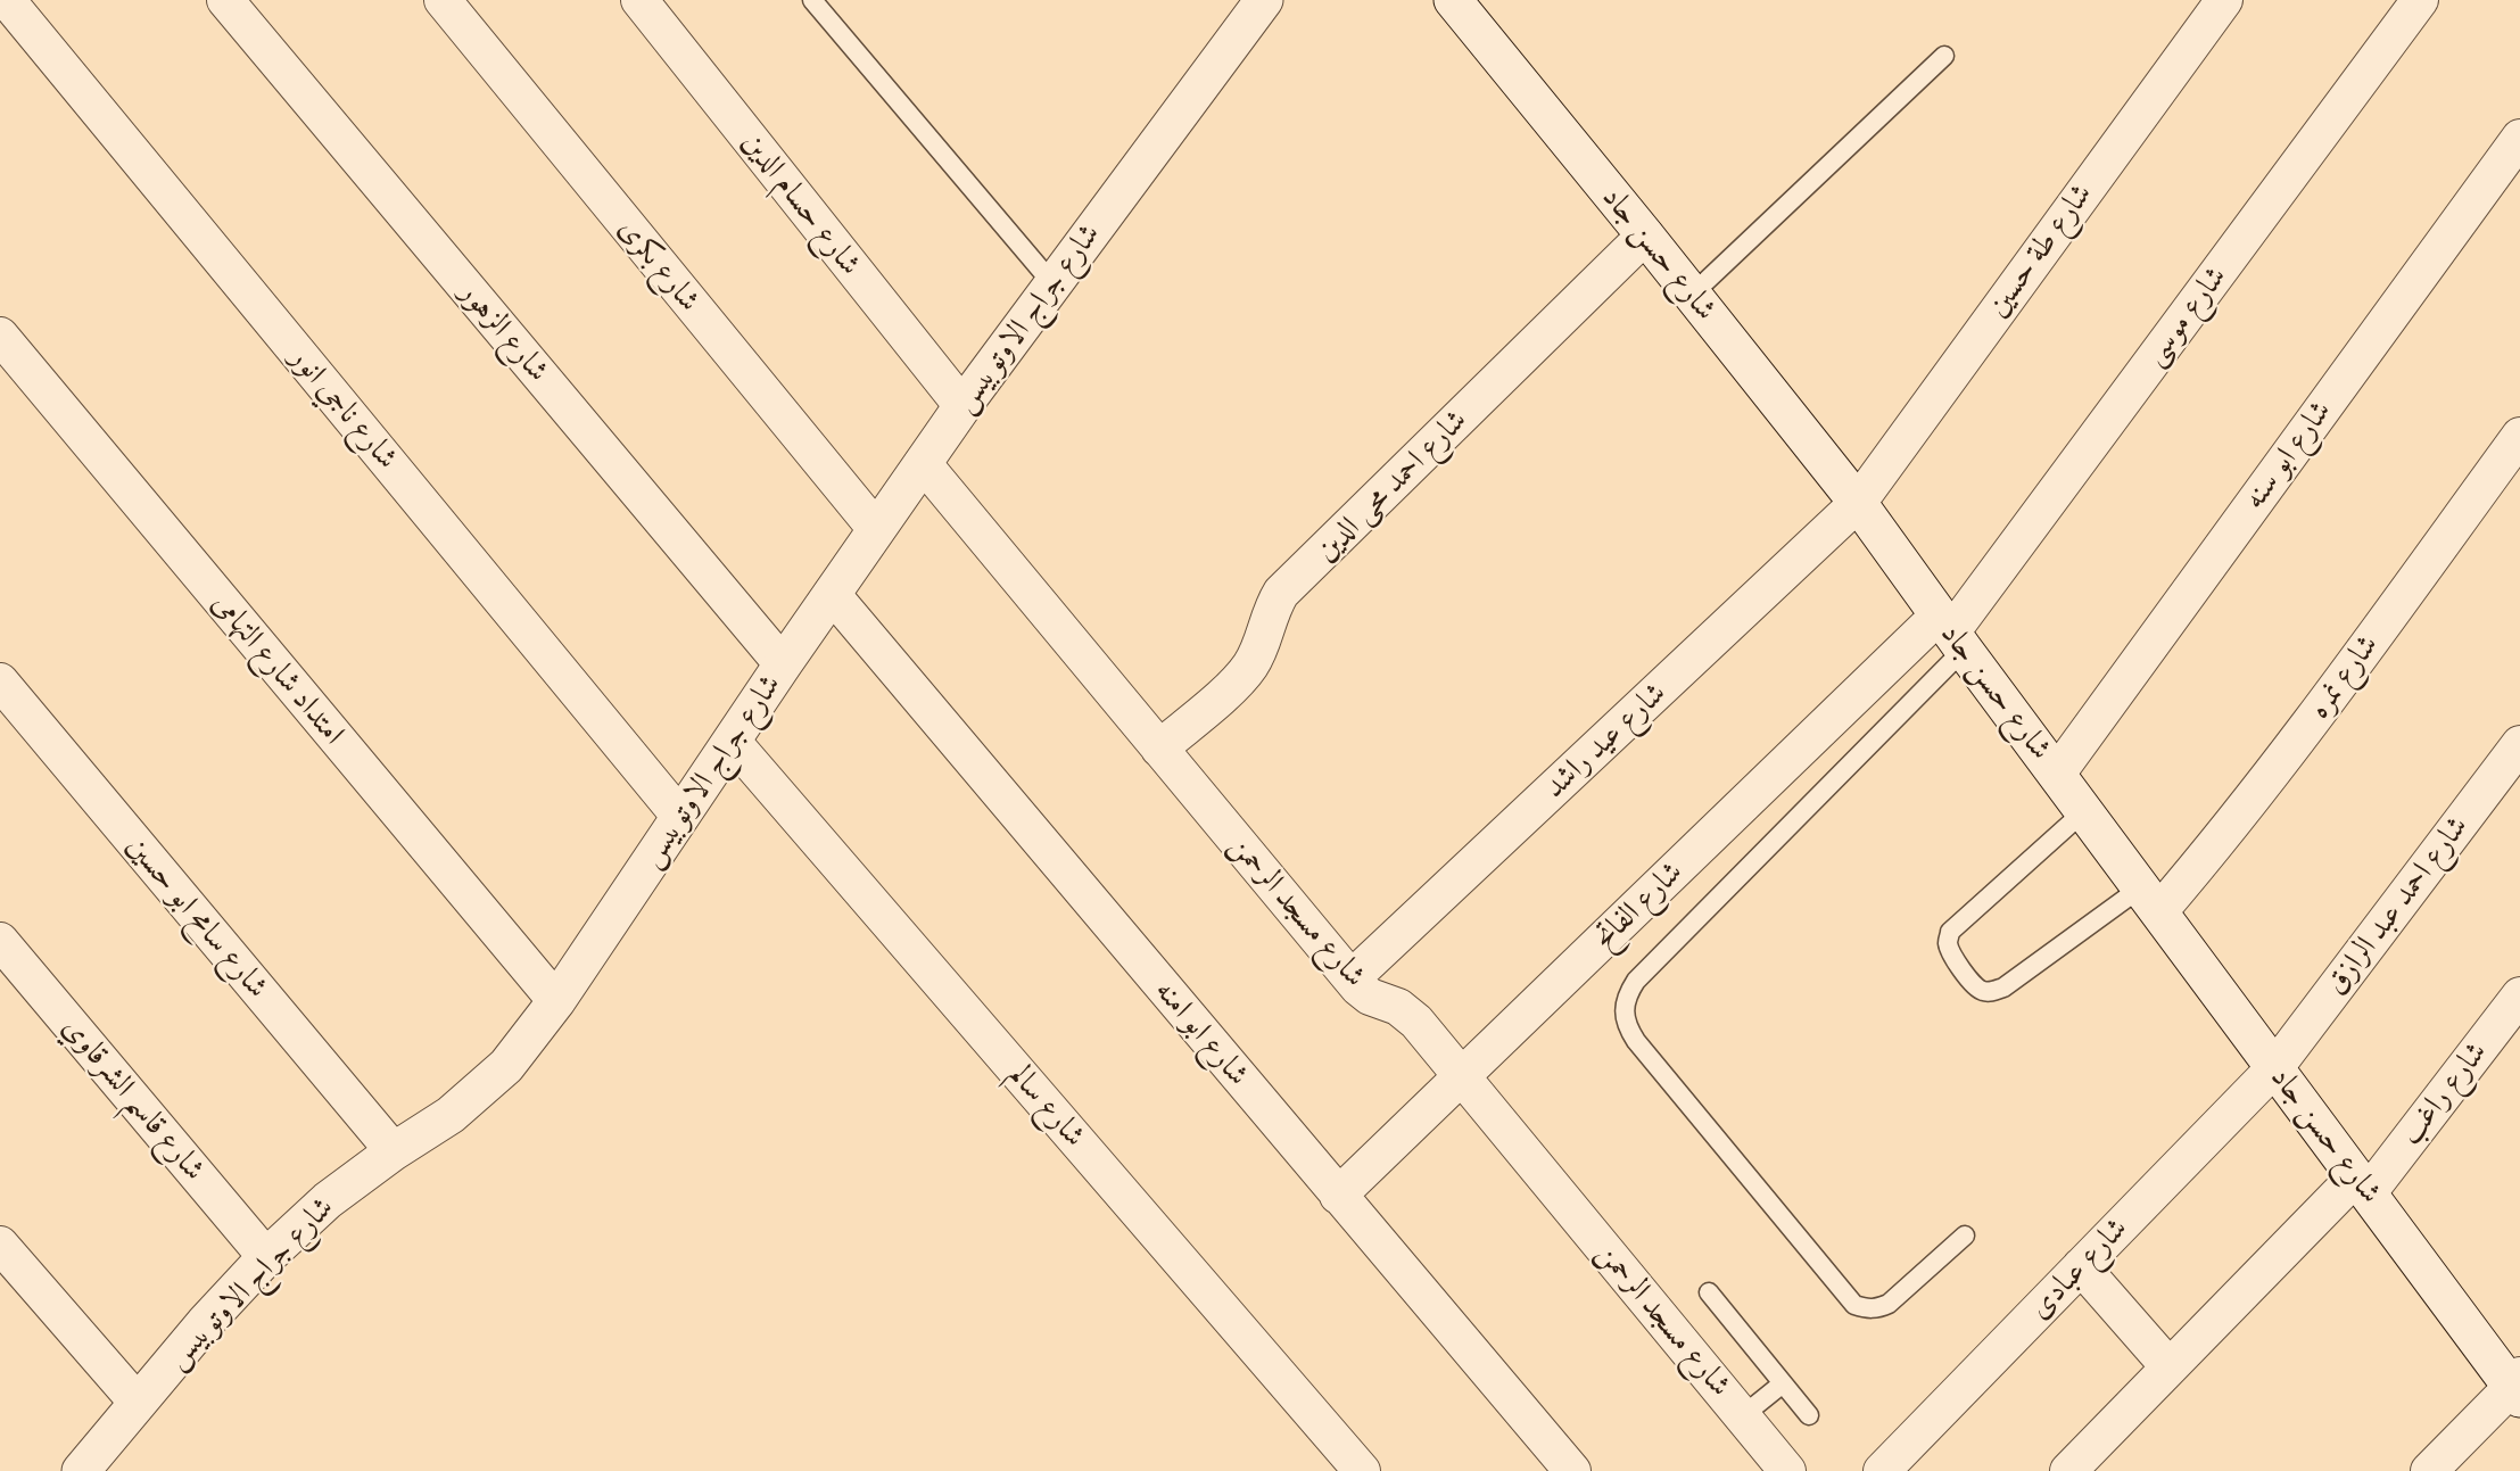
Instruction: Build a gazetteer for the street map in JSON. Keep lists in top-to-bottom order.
{
  "streets": {
    "street": [
      "شارع حسام الدين",
      "شارع طة حسين",
      "شارع حسن جاد",
      "شارع بكرى",
      "شارع موسى",
      "شارع جراج الاوتوبيس",
      "شارع الزهور",
      "شارع ناجي انور",
      "شارع ابو سنه",
      "شارع احمد محى الدين",
      "امتداد شارع التهامى",
      "شارع نمره",
      "شارع عيد راشد",
      "شارع الفاتح",
      "شارع احمد عبد الرازق",
      "شارع مسجد الرحمن",
      "شارع سامح ابو حسين",
      "شارع ابو امنه",
      "شارع راغب",
      "شارع قاسم الشرقاوي",
      "شارع سالم",
      "شارع عبادى"
    ]
  },
  "crossings": [
    ["شارع حسام الدين", "شارع جراج الاوتوبيس"],
    ["شارع طة حسين", "شارع حسن جاد"],
    ["شارع طة حسين", "شارع عيد راشد"],
    ["شارع حسن جاد", "شارع موسى"],
    ["شارع حسن جاد", "شارع ابو سنه"],
    ["شارع حسن جاد", "شارع احمد محى الدين"],
    ["شارع حسن جاد", "شارع نمره"],
    ["شارع حسن جاد", "شارع عيد راشد"],
    ["شارع حسن جاد", "شارع الفاتح"],
    ["شارع حسن جاد", "شارع احمد عبد الرازق"],
    ["شارع حسن جاد", "شارع راغب"],
    ["شارع حسن جاد", "شارع عبادى"],
    ["شارع بكرى", "شارع جراج الاوتوبيس"],
    ["شارع موسى", "شارع الفاتح"],
    ["شارع جراج الاوتوبيس", "شارع الزهور"],
    ["شارع جراج الاوتوبيس", "شارع ناجي انور"],
    ["شارع جراج الاوتوبيس", "امتداد شارع التهامى"],
    ["شارع جراج الاوتوبيس", "شارع مسجد الرحمن"],
    ["شارع جراج الاوتوبيس", "شارع سامح ابو حسين"],
    ["شارع جراج الاوتوبيس", "شارع ابو امنه"],
    ["شارع جراج الاوتوبيس", "شارع قاسم الشرقاوي"],
    ["شارع جراج الاوتوبيس", "شارع سالم"],
    ["شارع احمد محى الدين", "شارع مسجد الرحمن"],
    ["شارع عيد راشد", "شارع مسجد الرحمن"],
    ["شارع الفاتح", "شارع مسجد الرحمن"],
    ["شارع الفاتح", "شارع ابو امنه"],
    ["شارع احمد عبد الرازق", "شارع عبادى"]
  ]
}
